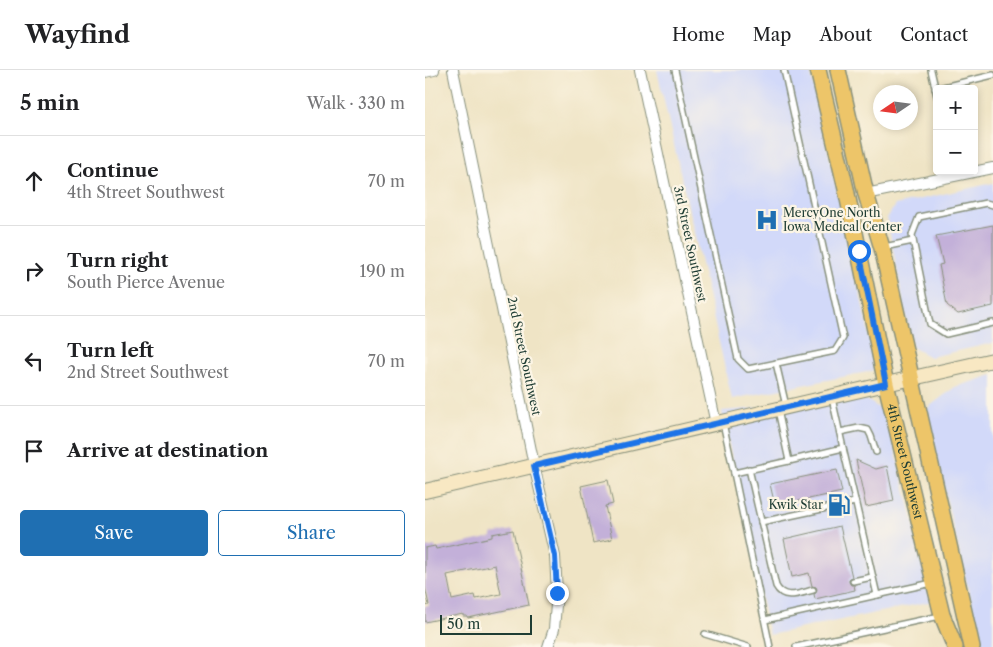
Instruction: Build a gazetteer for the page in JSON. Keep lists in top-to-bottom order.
{
  "streets": {
    "main road": ["4th Street Southwest"],
    "street": ["3rd Street Southwest", "2nd Street Southwest"]
  },
  "places": {
    "hospital": ["MercyOne North Iowa Medical Center"],
    "fuel station": ["Kwik Star"]
  },
  "scale_bar": "50 m",
  "north": "left",
  "page": {
    "header": "Wayfind",
    "nav": [
      "Home",
      "Map",
      "About",
      "Contact"
    ],
    "heading": ["5 min", "Walk · 330 m"],
    "map_buttons": ["+", "−"],
    "list": [
      ["Continue", "4th Street Southwest", "70 m"],
      ["Turn right", "South Pierce Avenue", "190 m"],
      ["Turn left", "2nd Street Southwest", "70 m"],
      "Arrive at destination"
    ],
    "buttons": ["Save", "Share"],
    "scale": "50 m"
  }
}
